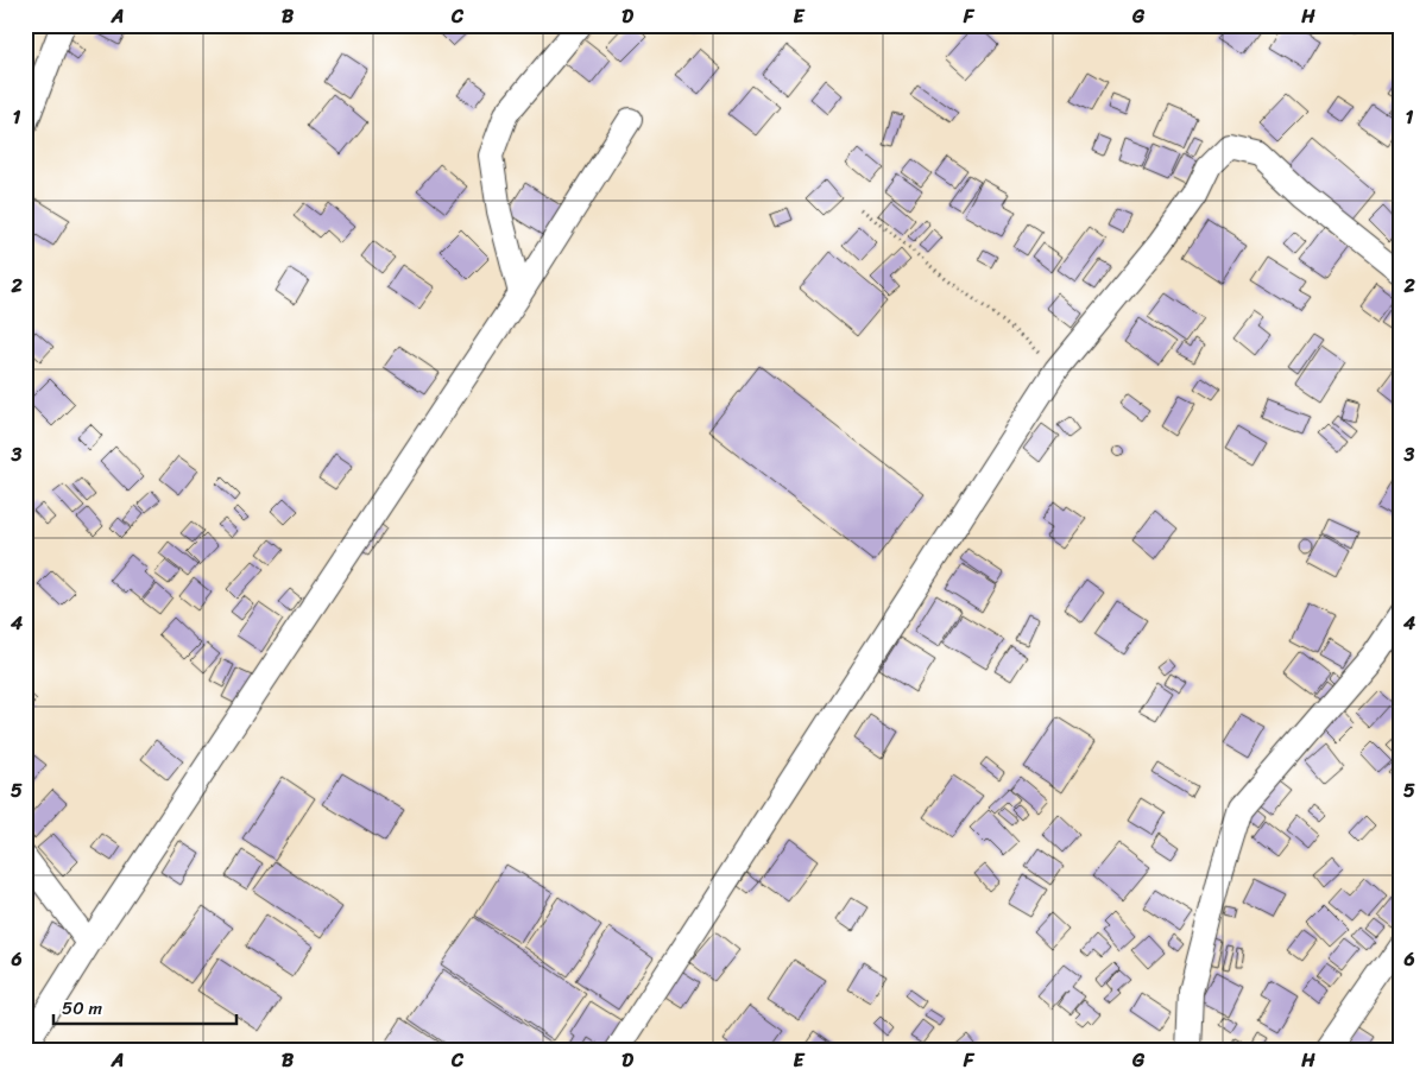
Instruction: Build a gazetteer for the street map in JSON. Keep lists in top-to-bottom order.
{
  "scale_bar": "50 m",
  "grid": {
    "columns": [
      "A",
      "B",
      "C",
      "D",
      "E",
      "F",
      "G",
      "H"
    ],
    "rows": [
      "1",
      "2",
      "3",
      "4",
      "5",
      "6"
    ]
  }
}
